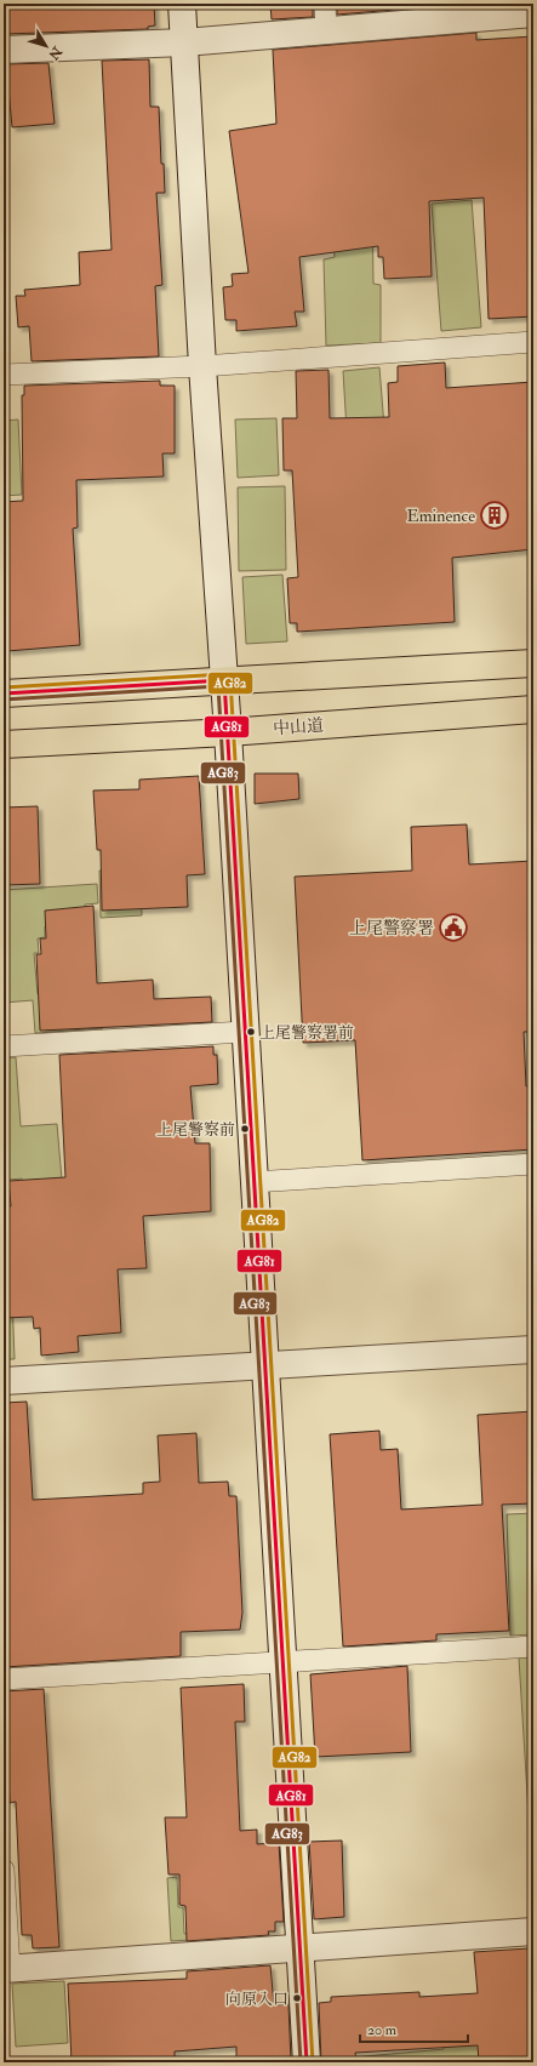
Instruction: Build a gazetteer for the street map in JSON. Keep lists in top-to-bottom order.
{
  "streets": {
    "highway": ["中山道"]
  },
  "places": {
    "building": ["Eminence"],
    "public building": ["上尾警察署"],
    "other": ["上尾警察署前", "上尾警察前", "向原入口"]
  },
  "lines": ["transit line AG82", "transit line AG81", "transit line AG83"],
  "scale_bar": "20 m",
  "north": "bottom right"
}
